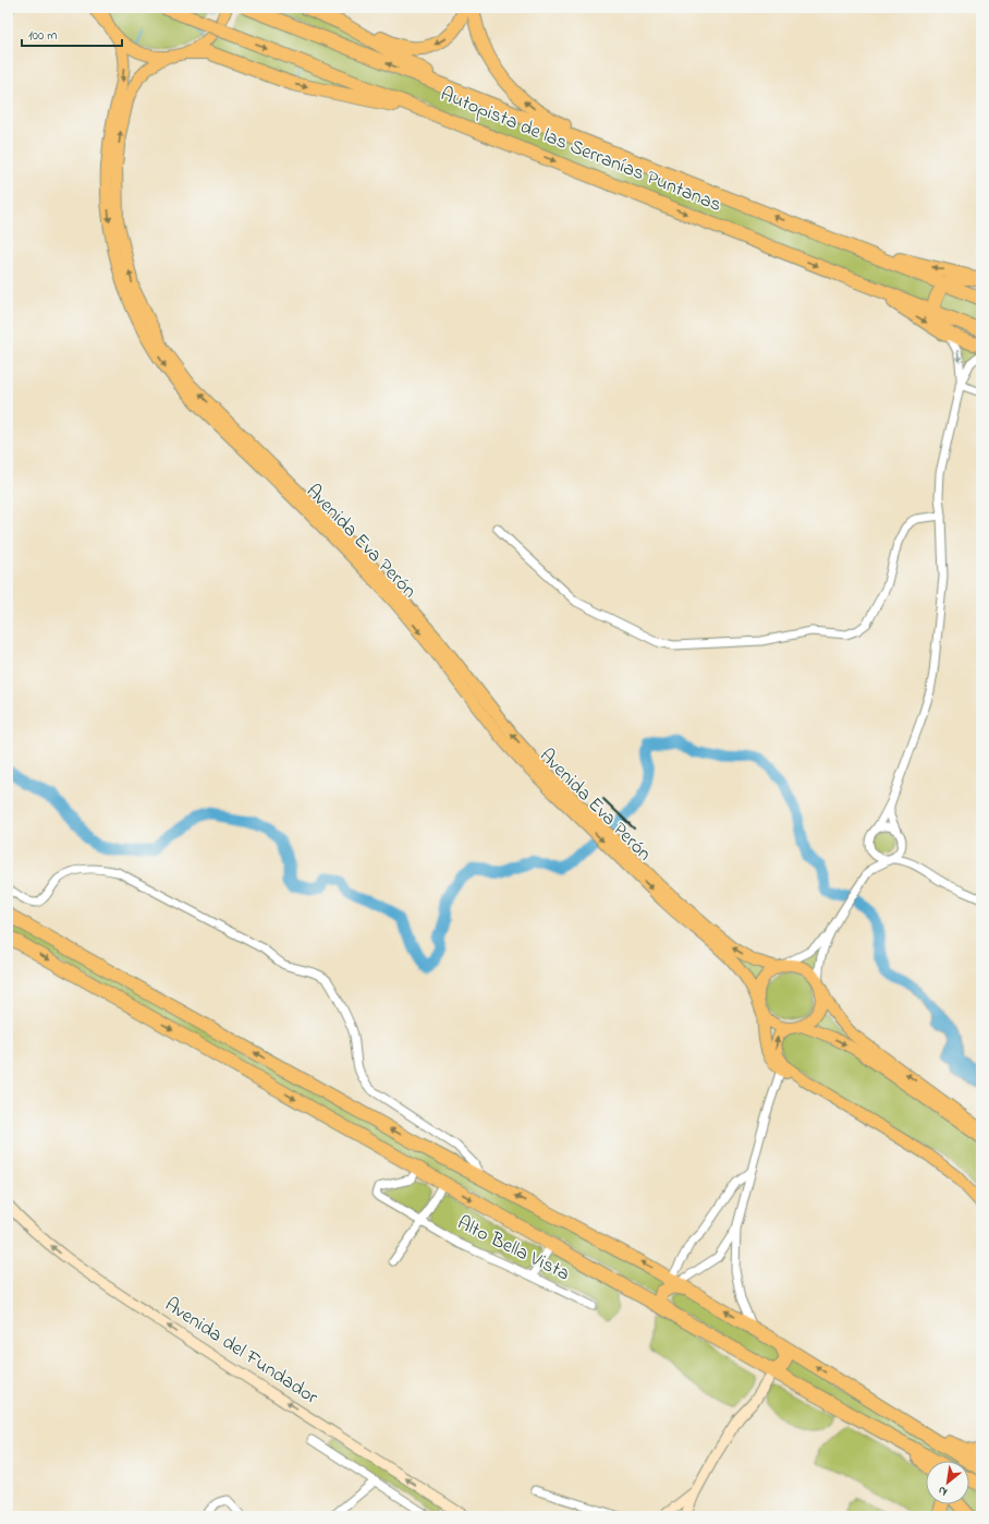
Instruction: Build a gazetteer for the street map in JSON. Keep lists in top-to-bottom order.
{
  "streets": {
    "highway": ["Autopista de las Serranías Puntanas"],
    "main road": ["Avenida Eva Perón", "Avenida del Fundador"],
    "street": ["Alto Bella Vista"]
  },
  "one_way": ["Avenida del Fundador"],
  "scale_bar": "100 m",
  "north": "bottom left"
}
